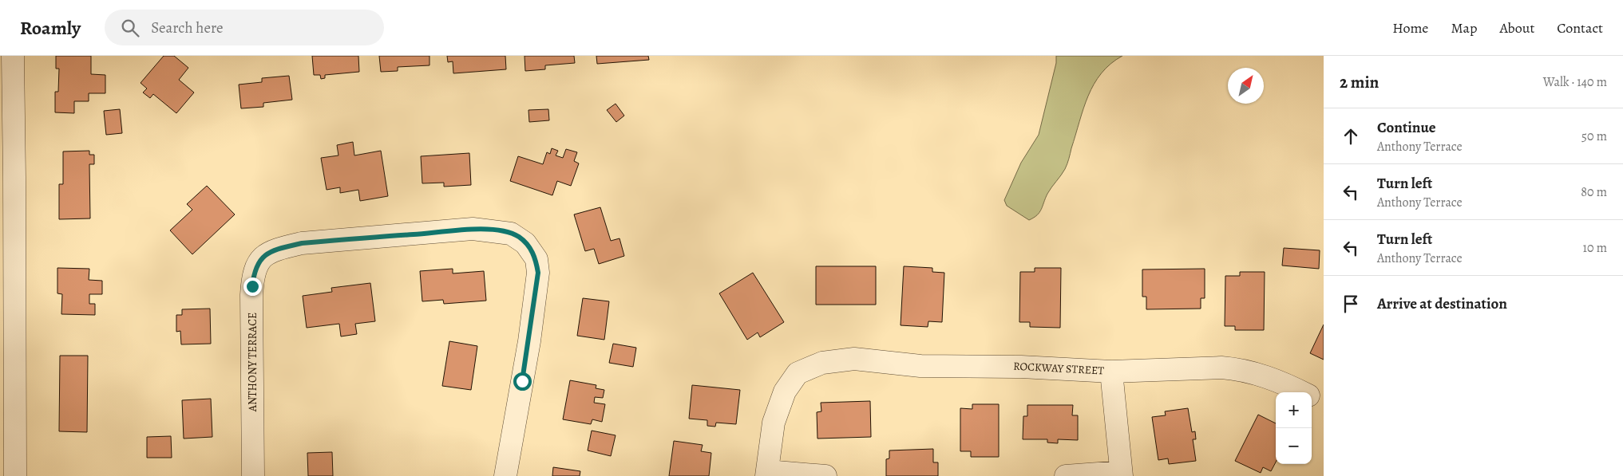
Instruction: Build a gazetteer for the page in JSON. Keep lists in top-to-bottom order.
{
  "streets": {
    "street": ["ANTHONY TERRACE", "ROCKWAY STREET"]
  },
  "north": "top right",
  "page": {
    "header": "Roamly",
    "search": "Search here",
    "nav": [
      "Home",
      "Map",
      "About",
      "Contact"
    ],
    "heading": ["2 min", "Walk · 140 m"],
    "list": [
      ["Continue", "Anthony Terrace", "50 m"],
      ["Turn left", "Anthony Terrace", "80 m"],
      ["Turn left", "Anthony Terrace", "10 m"],
      "Arrive at destination"
    ],
    "map_buttons": ["+", "−"]
  }
}
